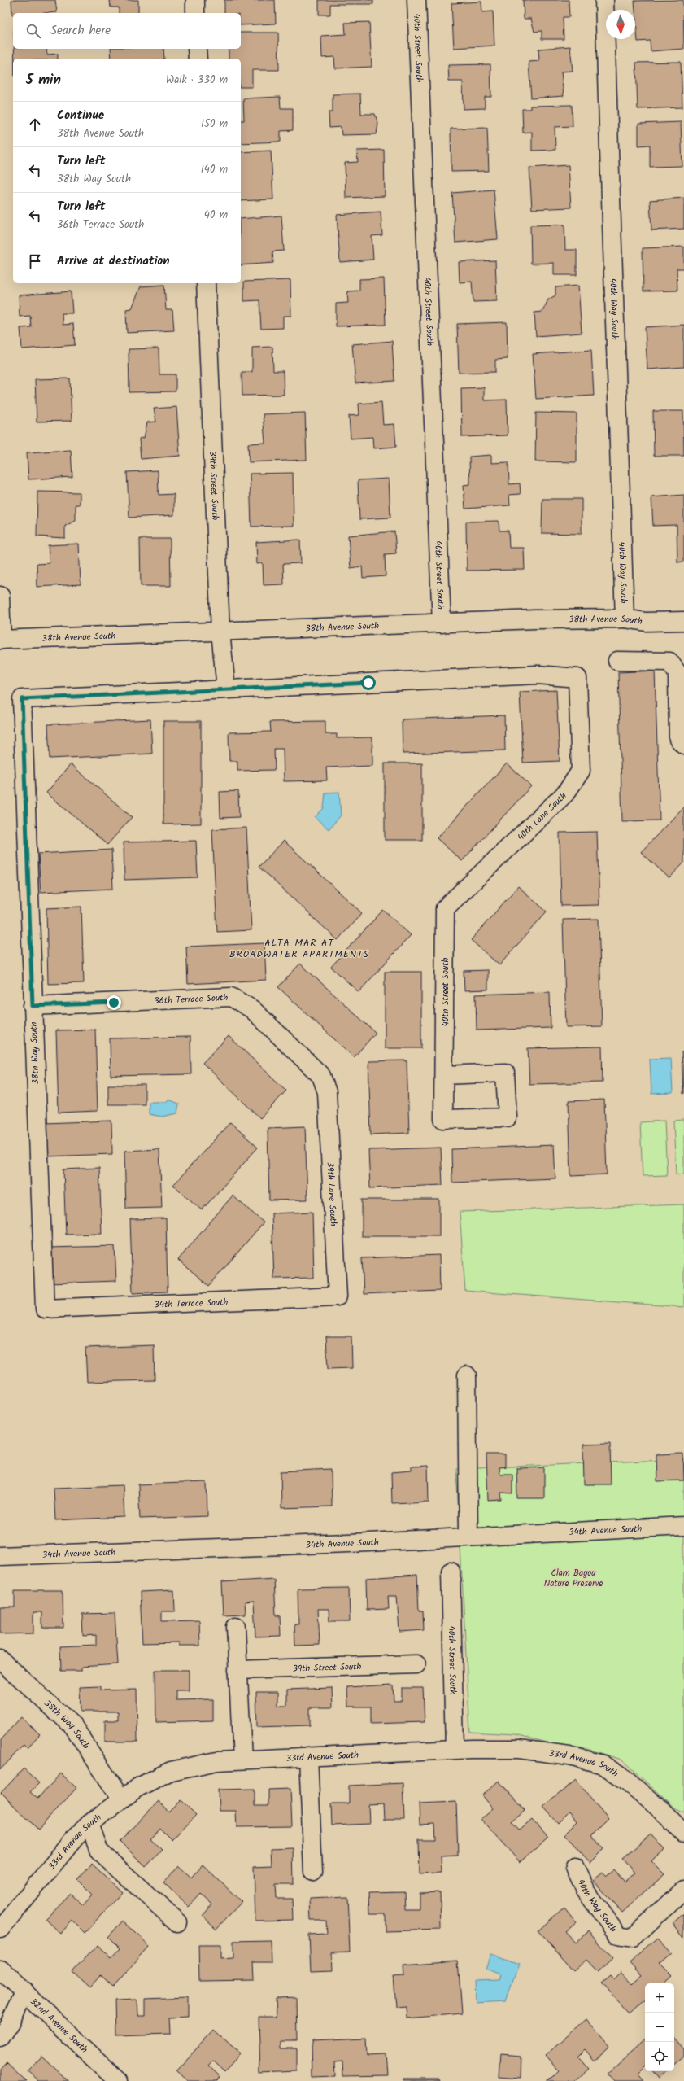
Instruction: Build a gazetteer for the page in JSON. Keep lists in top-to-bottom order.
{
  "streets": {
    "street": [
      "40th Street South",
      "40th Way South",
      "39th Street South",
      "38th Avenue South",
      "40th Lane South",
      "36th Terrace South",
      "38th Way South",
      "39th Lane South",
      "34th Terrace South",
      "34th Avenue South",
      "33rd Avenue South",
      "32nd Avenue South"
    ]
  },
  "crossings": [
    ["40th Street South", "38th Avenue South"],
    ["40th Street South", "40th Lane South"],
    ["40th Street South", "33rd Avenue South"],
    ["40th Way South", "38th Avenue South"],
    ["39th Street South", "38th Avenue South"],
    ["39th Street South", "40th Lane South"],
    ["39th Street South", "38th Way South"],
    ["40th Lane South", "38th Way South"],
    ["36th Terrace South", "38th Way South"],
    ["36th Terrace South", "39th Lane South"],
    ["38th Way South", "34th Terrace South"],
    ["38th Way South", "33rd Avenue South"],
    ["39th Lane South", "34th Terrace South"]
  ],
  "districts": ["ALTA MAR AT BROADWATER APARTMENTS"],
  "parks": ["Clam Bayou Nature Preserve"],
  "north": "bottom",
  "page": {
    "search": "Search here",
    "heading": ["5 min", "Walk · 330 m"],
    "list": [
      ["Continue", "38th Avenue South", "150 m"],
      ["Turn left", "38th Way South", "140 m"],
      ["Turn left", "36th Terrace South", "40 m"],
      "Arrive at destination"
    ],
    "map_buttons": ["+", "−"]
  }
}
